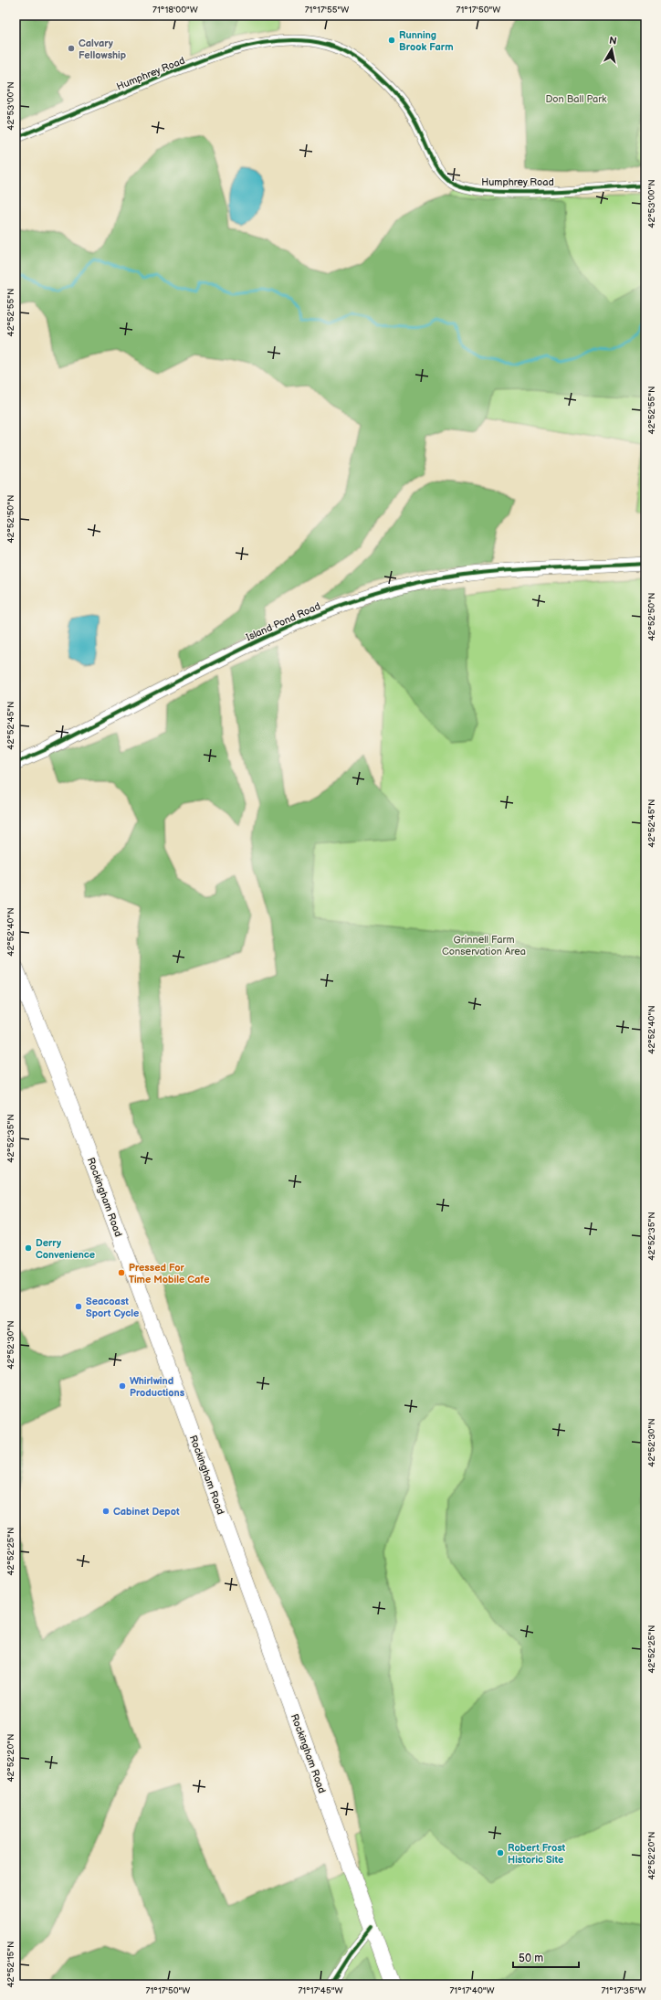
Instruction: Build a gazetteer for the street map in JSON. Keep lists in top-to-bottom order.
{
  "streets": {
    "main road": ["Rockingham Road"],
    "street": ["Humphrey Road", "Island Pond Road"]
  },
  "parks": ["Don Ball Park", "Grinnell Farm Conservation Area"],
  "places": [
    "Running Brook Farm",
    "Calvary Fellowship",
    "Derry Convenience",
    "Pressed For Time Mobile Cafe",
    "Seacoast Sport Cycle",
    "Whirlwind Productions",
    "Cabinet Depot",
    "Robert Frost Historic Site"
  ],
  "scale_bar": "50 m",
  "north": "top",
  "coordinates": [
    "71°18'00\"W",
    "71°17'55\"W",
    "71°17'50\"W",
    "42°53'00\"N",
    "42°52'55\"N",
    "42°52'50\"N",
    "42°52'45\"N",
    "42°52'40\"N",
    "42°52'35\"N",
    "42°52'30\"N",
    "42°52'25\"N",
    "42°52'20\"N",
    "42°52'15\"N",
    "71°17'45\"W",
    "71°17'40\"W",
    "71°17'35\"W"
  ]
}
